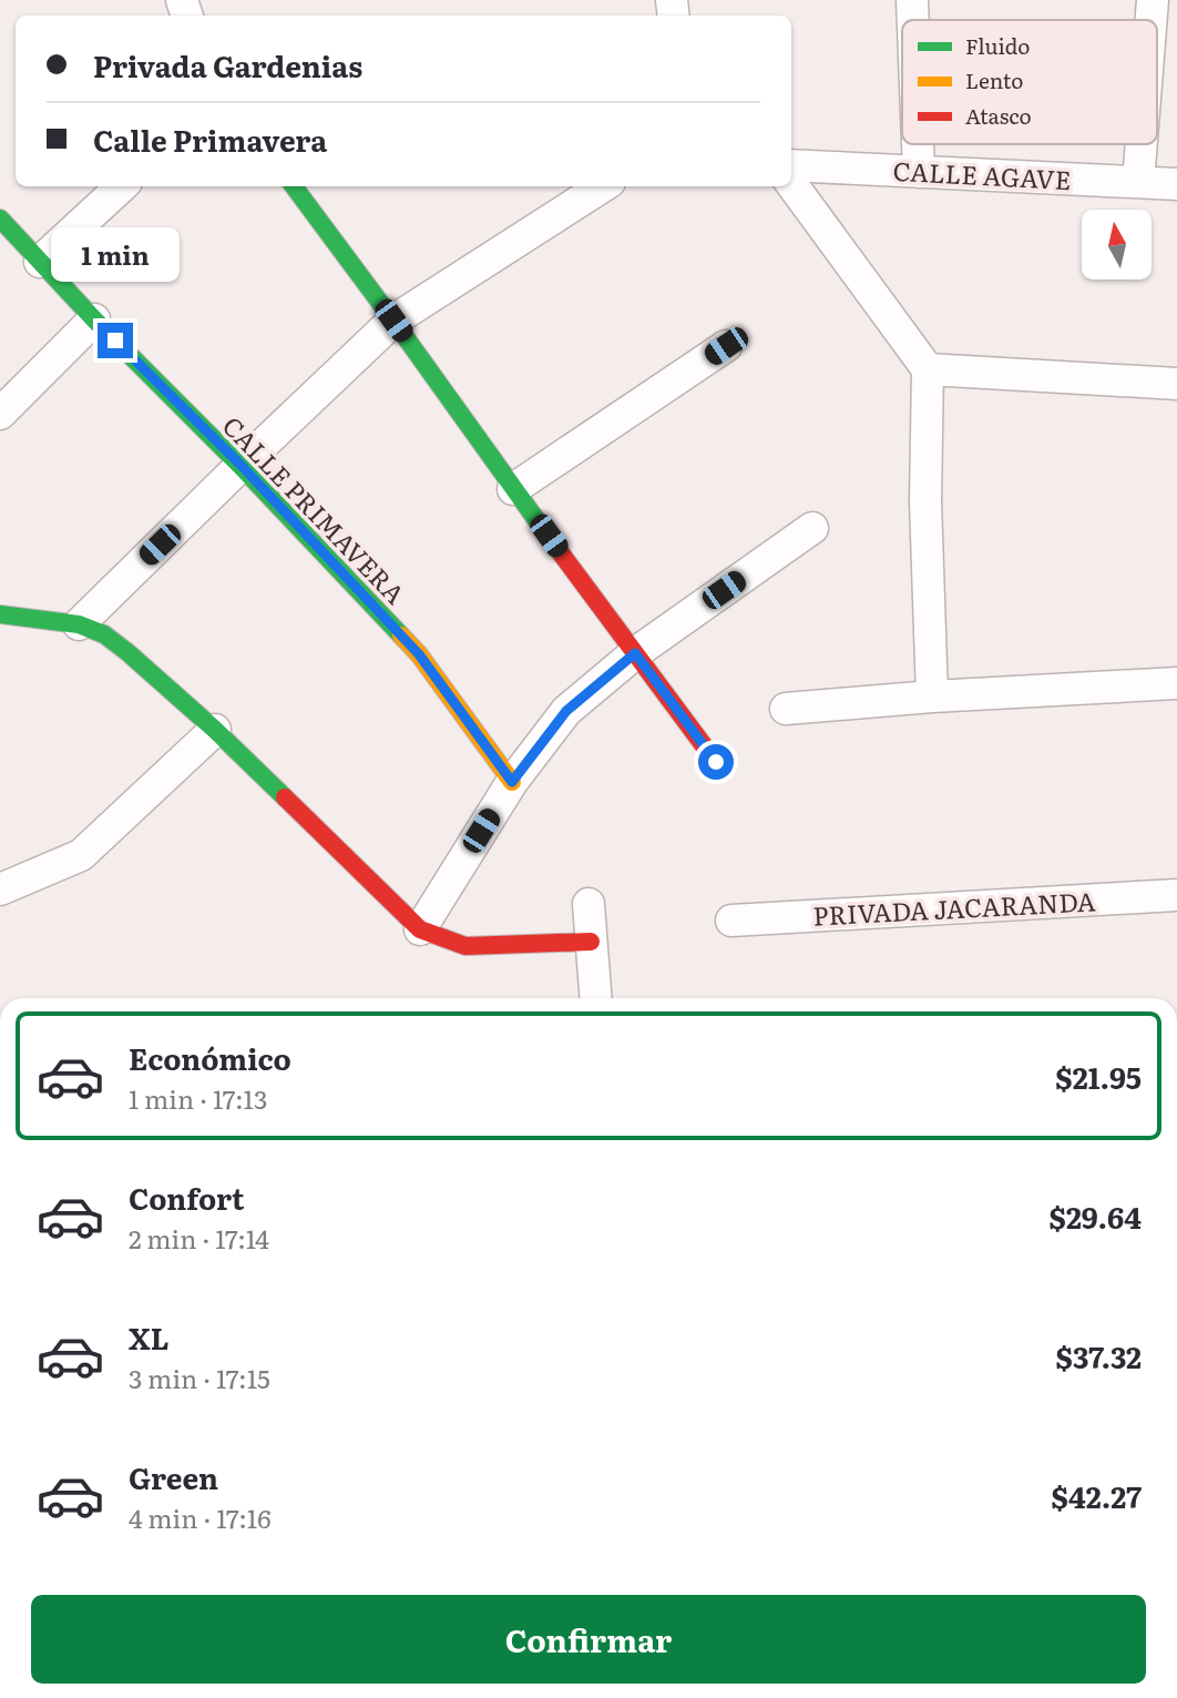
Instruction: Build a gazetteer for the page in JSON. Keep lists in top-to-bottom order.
{
  "streets": {
    "street": ["CALLE AGAVE", "CALLE PRIMAVERA", "PRIVADA JACARANDA"]
  },
  "legend": ["Fluido", "Lento", "Atasco"],
  "north": "top",
  "page": {
    "banner": ["Privada Gardenias", "Calle Primavera"],
    "bubble": "1 min",
    "list": [
      {
        "name": "Económico",
        "note": "1 min · 17:13",
        "value": "$21.95"
      },
      {
        "name": "Confort",
        "note": "2 min · 17:14",
        "value": "$29.64"
      },
      {
        "name": "XL",
        "note": "3 min · 17:15",
        "value": "$37.32"
      },
      {
        "name": "Green",
        "note": "4 min · 17:16",
        "value": "$42.27"
      }
    ],
    "buttons": "Confirmar"
  }
}
